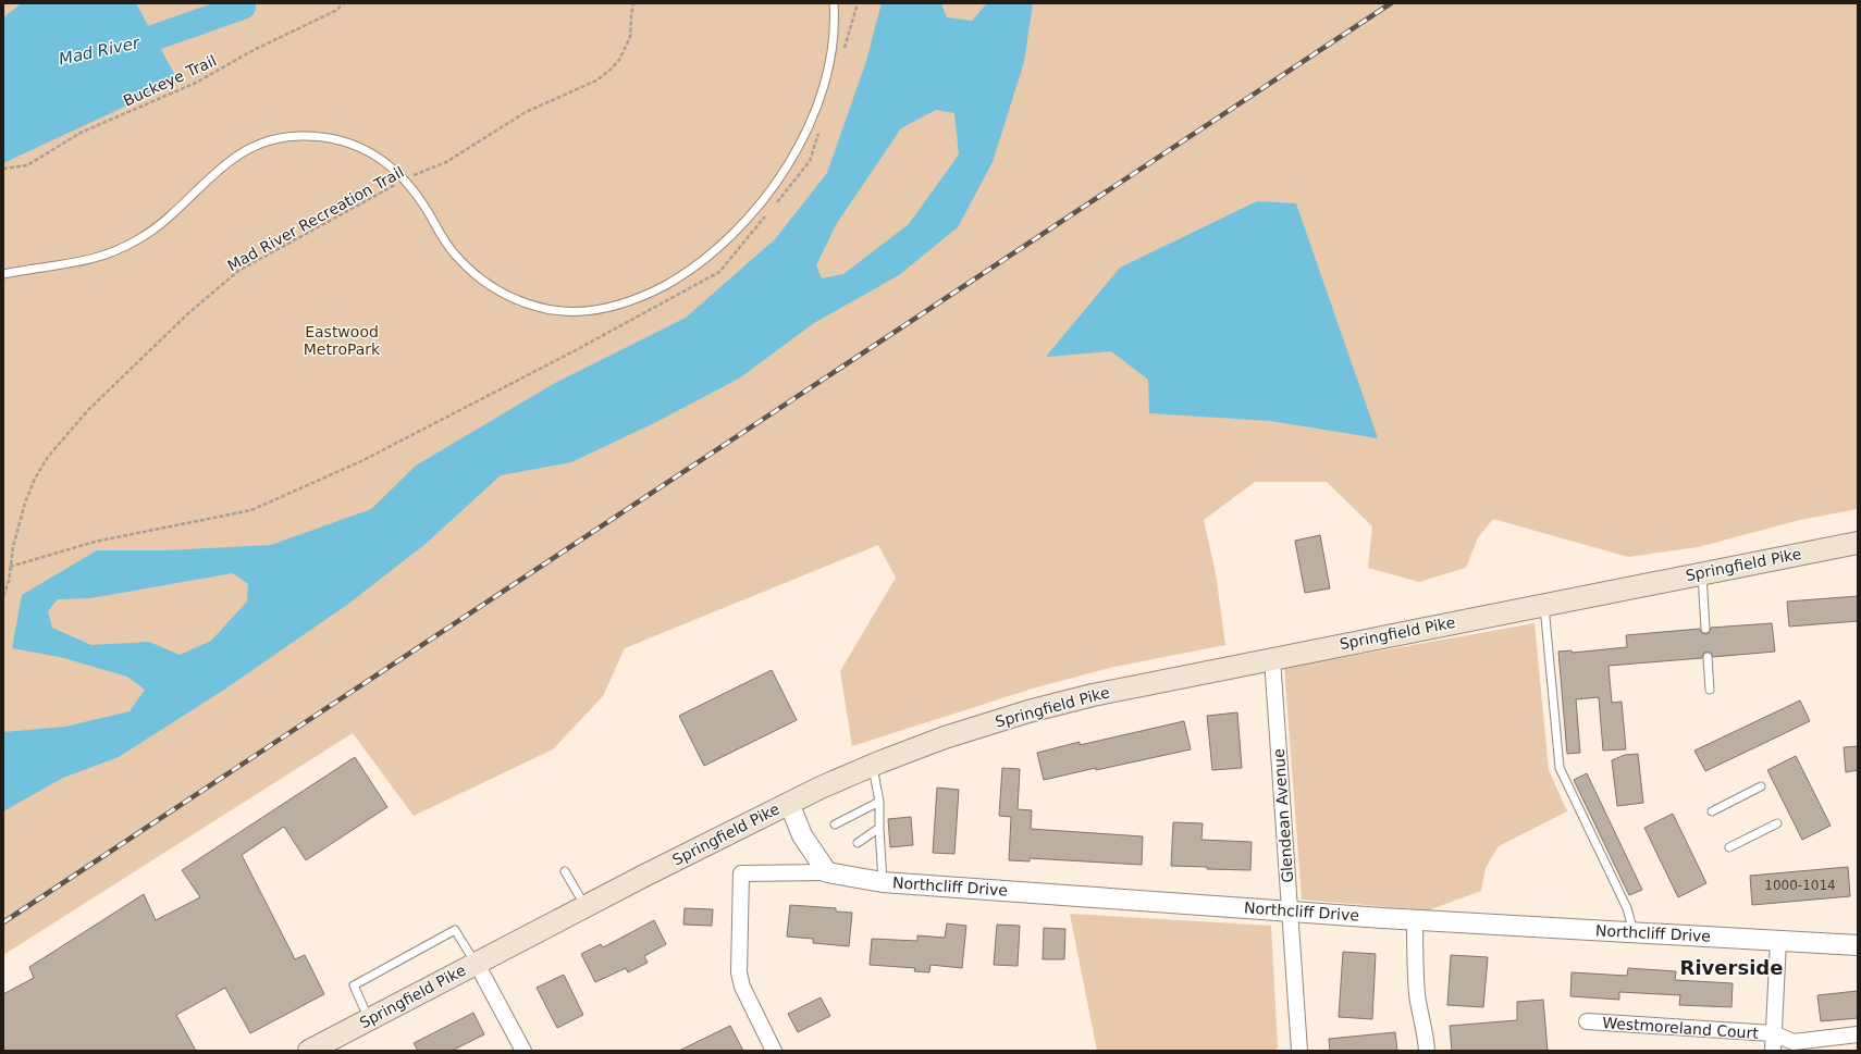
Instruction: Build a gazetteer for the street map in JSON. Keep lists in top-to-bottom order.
{
  "streets": {
    "main road": ["Springfield Pike"],
    "street": ["Glendean Avenue", "Northcliff Drive", "Westmoreland Court"],
    "path": ["Buckeye Trail", "Mad River Recreation Trail"]
  },
  "crossings": [
    ["Springfield Pike", "Glendean Avenue"],
    ["Glendean Avenue", "Northcliff Drive"]
  ],
  "districts": ["Riverside"],
  "water": ["Mad River"],
  "parks": ["Eastwood MetroPark"],
  "house_numbers": ["1000-1014"]
}
